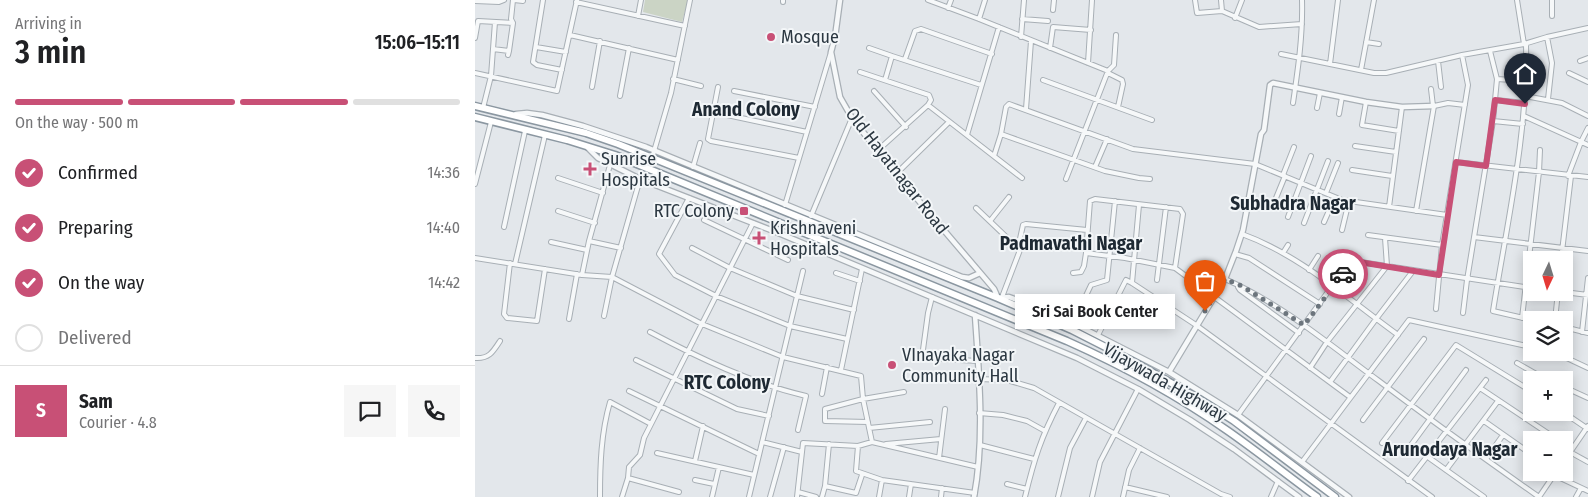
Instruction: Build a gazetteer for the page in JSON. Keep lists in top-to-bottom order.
{
  "streets": {
    "highway": ["Vijaywada Highway"],
    "street": ["Old Hayatnagar Road"]
  },
  "crossings": [
    ["Old Hayatnagar Road", "Vijaywada Highway"]
  ],
  "districts": [
    "Anand Colony",
    "Subhadra Nagar",
    "Padmavathi Nagar",
    "RTC Colony",
    "Arunodaya Nagar"
  ],
  "places": {
    "other": ["Mosque", "Sri Sai Book Center", "VInayaka Nagar Community Hall"],
    "health": ["Sunrise Hospitals", "Krishnaveni Hospitals"],
    "transit": ["RTC Colony"]
  },
  "north": "bottom",
  "page": {
    "heading": ["3 min", "Arriving in", "15:06–15:11"],
    "panel": ["Sam", "Courier · 4.8"],
    "bar": "On the way · 500 m",
    "list": [
      ["Confirmed", "14:36"],
      ["Preparing", "14:40"],
      ["On the way", "14:42"],
      "Delivered"
    ],
    "map_buttons": ["+", "−"],
    "bubble": "Sri Sai Book Center",
    "round": "S"
  }
}
